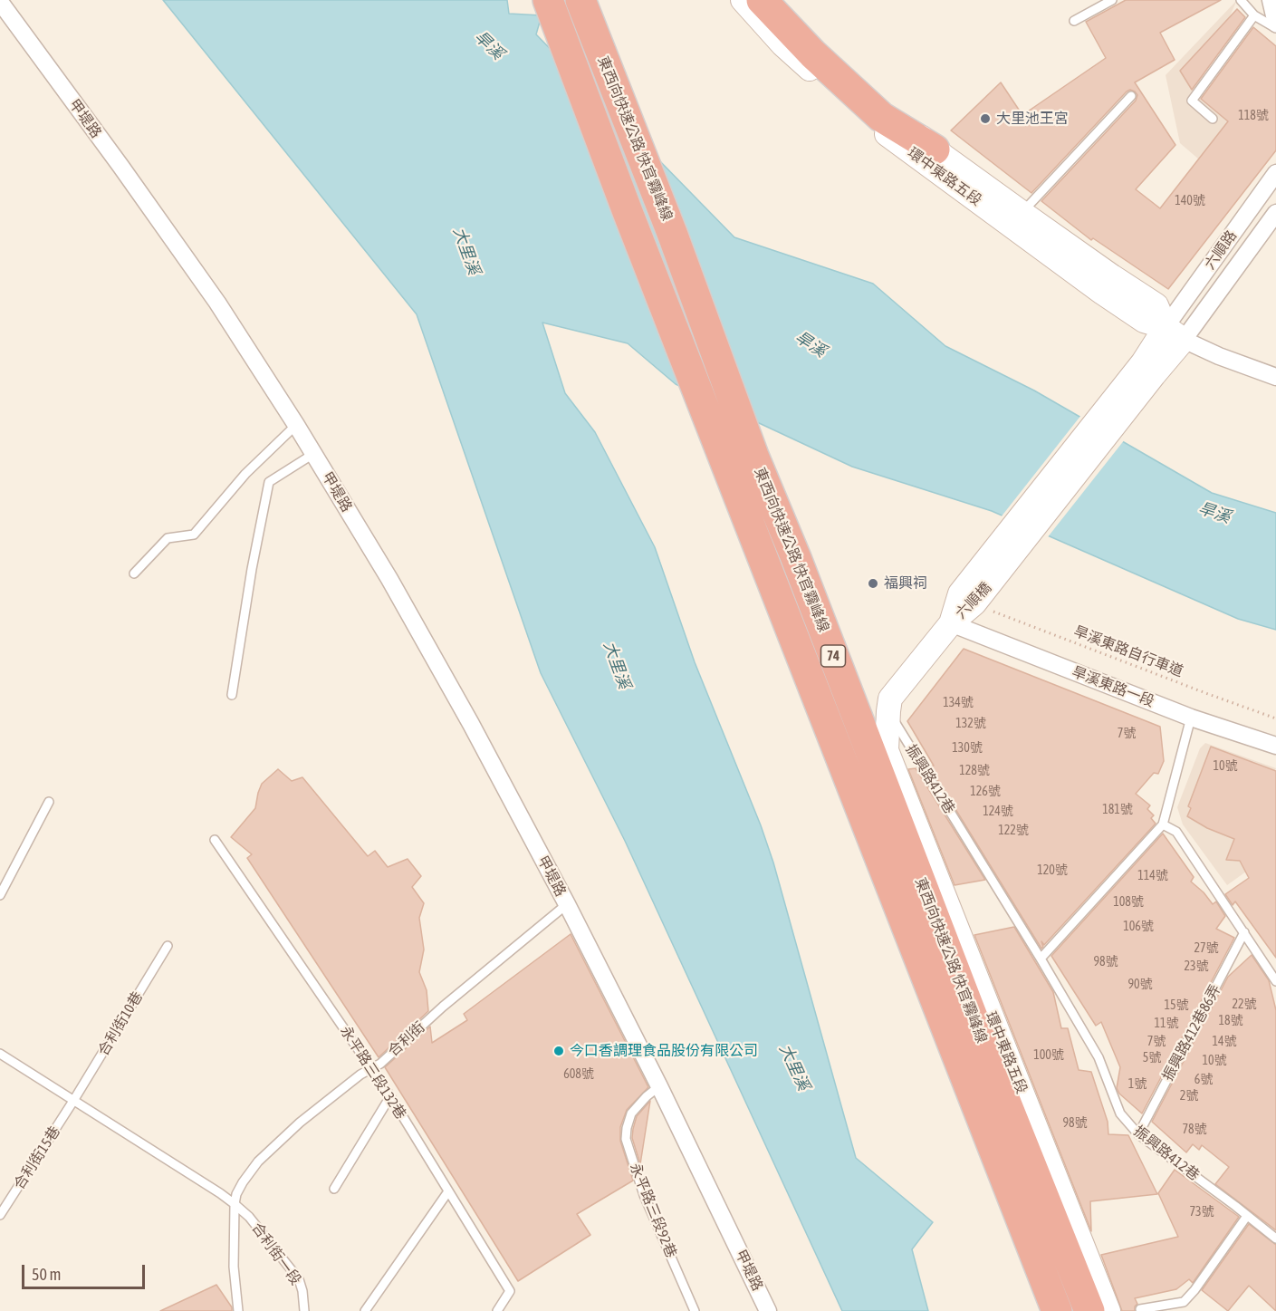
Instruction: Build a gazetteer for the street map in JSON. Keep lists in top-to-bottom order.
{
  "streets": {
    "highway": ["東西向快速公路 快官霧峰線", "74"],
    "street": [
      "甲堤路",
      "環中東路五段",
      "六順路",
      "六順橋",
      "旱溪東路一段"
    ],
    "lane": [
      "振興路412巷",
      "合利街10巷",
      "振興路412巷86弄",
      "合利街",
      "永平路三段132巷",
      "合利街15巷",
      "永平路三段92巷",
      "合利街一段"
    ],
    "path": ["旱溪東路自行車道"]
  },
  "crossings": [
    ["甲堤路", "合利街"],
    ["甲堤路", "永平路三段92巷"],
    ["環中東路五段", "六順路"],
    ["環中東路五段", "六順橋"],
    ["環中東路五段", "旱溪東路一段"],
    ["環中東路五段", "振興路412巷"],
    ["六順路", "六順橋"],
    ["六順橋", "旱溪東路自行車道"],
    ["六順橋", "旱溪東路一段"],
    ["振興路412巷", "振興路412巷86弄"],
    ["合利街10巷", "合利街15巷"],
    ["合利街", "永平路三段132巷"],
    ["合利街", "合利街一段"]
  ],
  "water": ["旱溪", "大里溪"],
  "places": ["大里池王宮", "福興祠", "今口香調理食品股份有限公司"],
  "house_numbers": [
    "118號",
    "140號",
    "134號",
    "132號",
    "7號",
    "130號",
    "10號",
    "128號",
    "126號",
    "181號",
    "124號",
    "122號",
    "120號",
    "114號",
    "108號",
    "106號",
    "27號",
    "98號",
    "23號",
    "90號",
    "22號",
    "15號",
    "18號",
    "11號",
    "7號",
    "14號",
    "100號",
    "5號",
    "10號",
    "608號",
    "6號",
    "1號",
    "2號",
    "98號",
    "78號",
    "73號"
  ],
  "scale_bar": "50 m"
}
